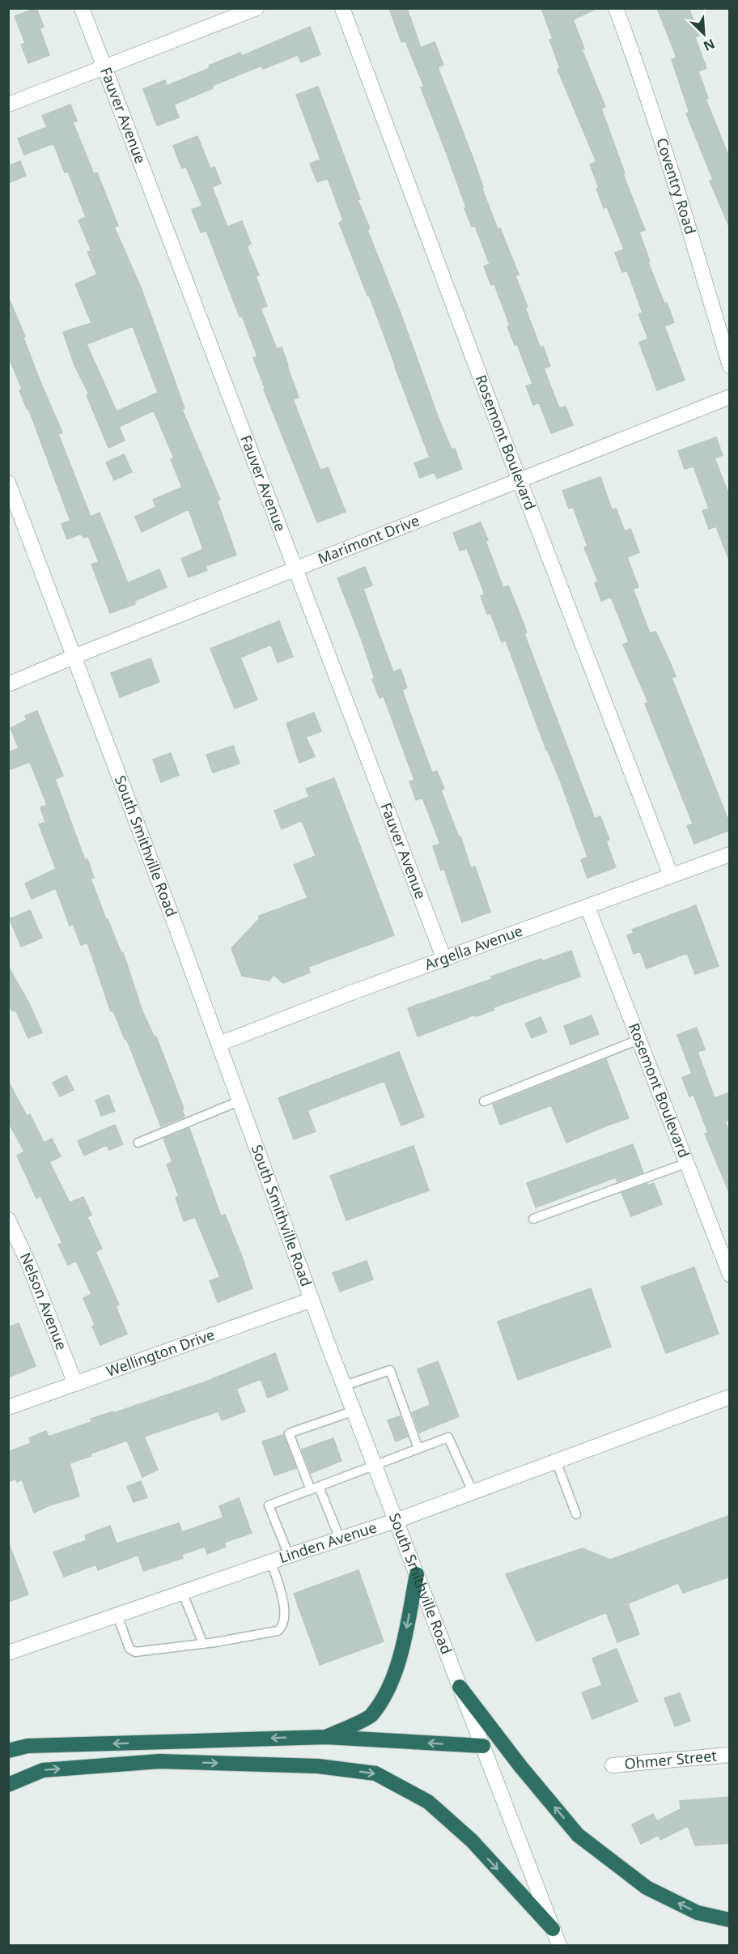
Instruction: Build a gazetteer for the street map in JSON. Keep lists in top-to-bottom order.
{
  "streets": {
    "street": [
      "Fauver Avenue",
      "Coventry Road",
      "Rosemont Boulevard",
      "Marimont Drive",
      "South Smithville Road",
      "Argella Avenue",
      "Nelson Avenue",
      "Wellington Drive",
      "Linden Avenue",
      "Ohmer Street"
    ]
  },
  "crossings": [
    ["Fauver Avenue", "Marimont Drive"],
    ["Fauver Avenue", "Argella Avenue"],
    ["Rosemont Boulevard", "Marimont Drive"],
    ["Rosemont Boulevard", "Argella Avenue"],
    ["Marimont Drive", "South Smithville Road"],
    ["South Smithville Road", "Argella Avenue"],
    ["South Smithville Road", "Wellington Drive"],
    ["South Smithville Road", "Linden Avenue"],
    ["Nelson Avenue", "Wellington Drive"]
  ],
  "north": "bottom right"
}
